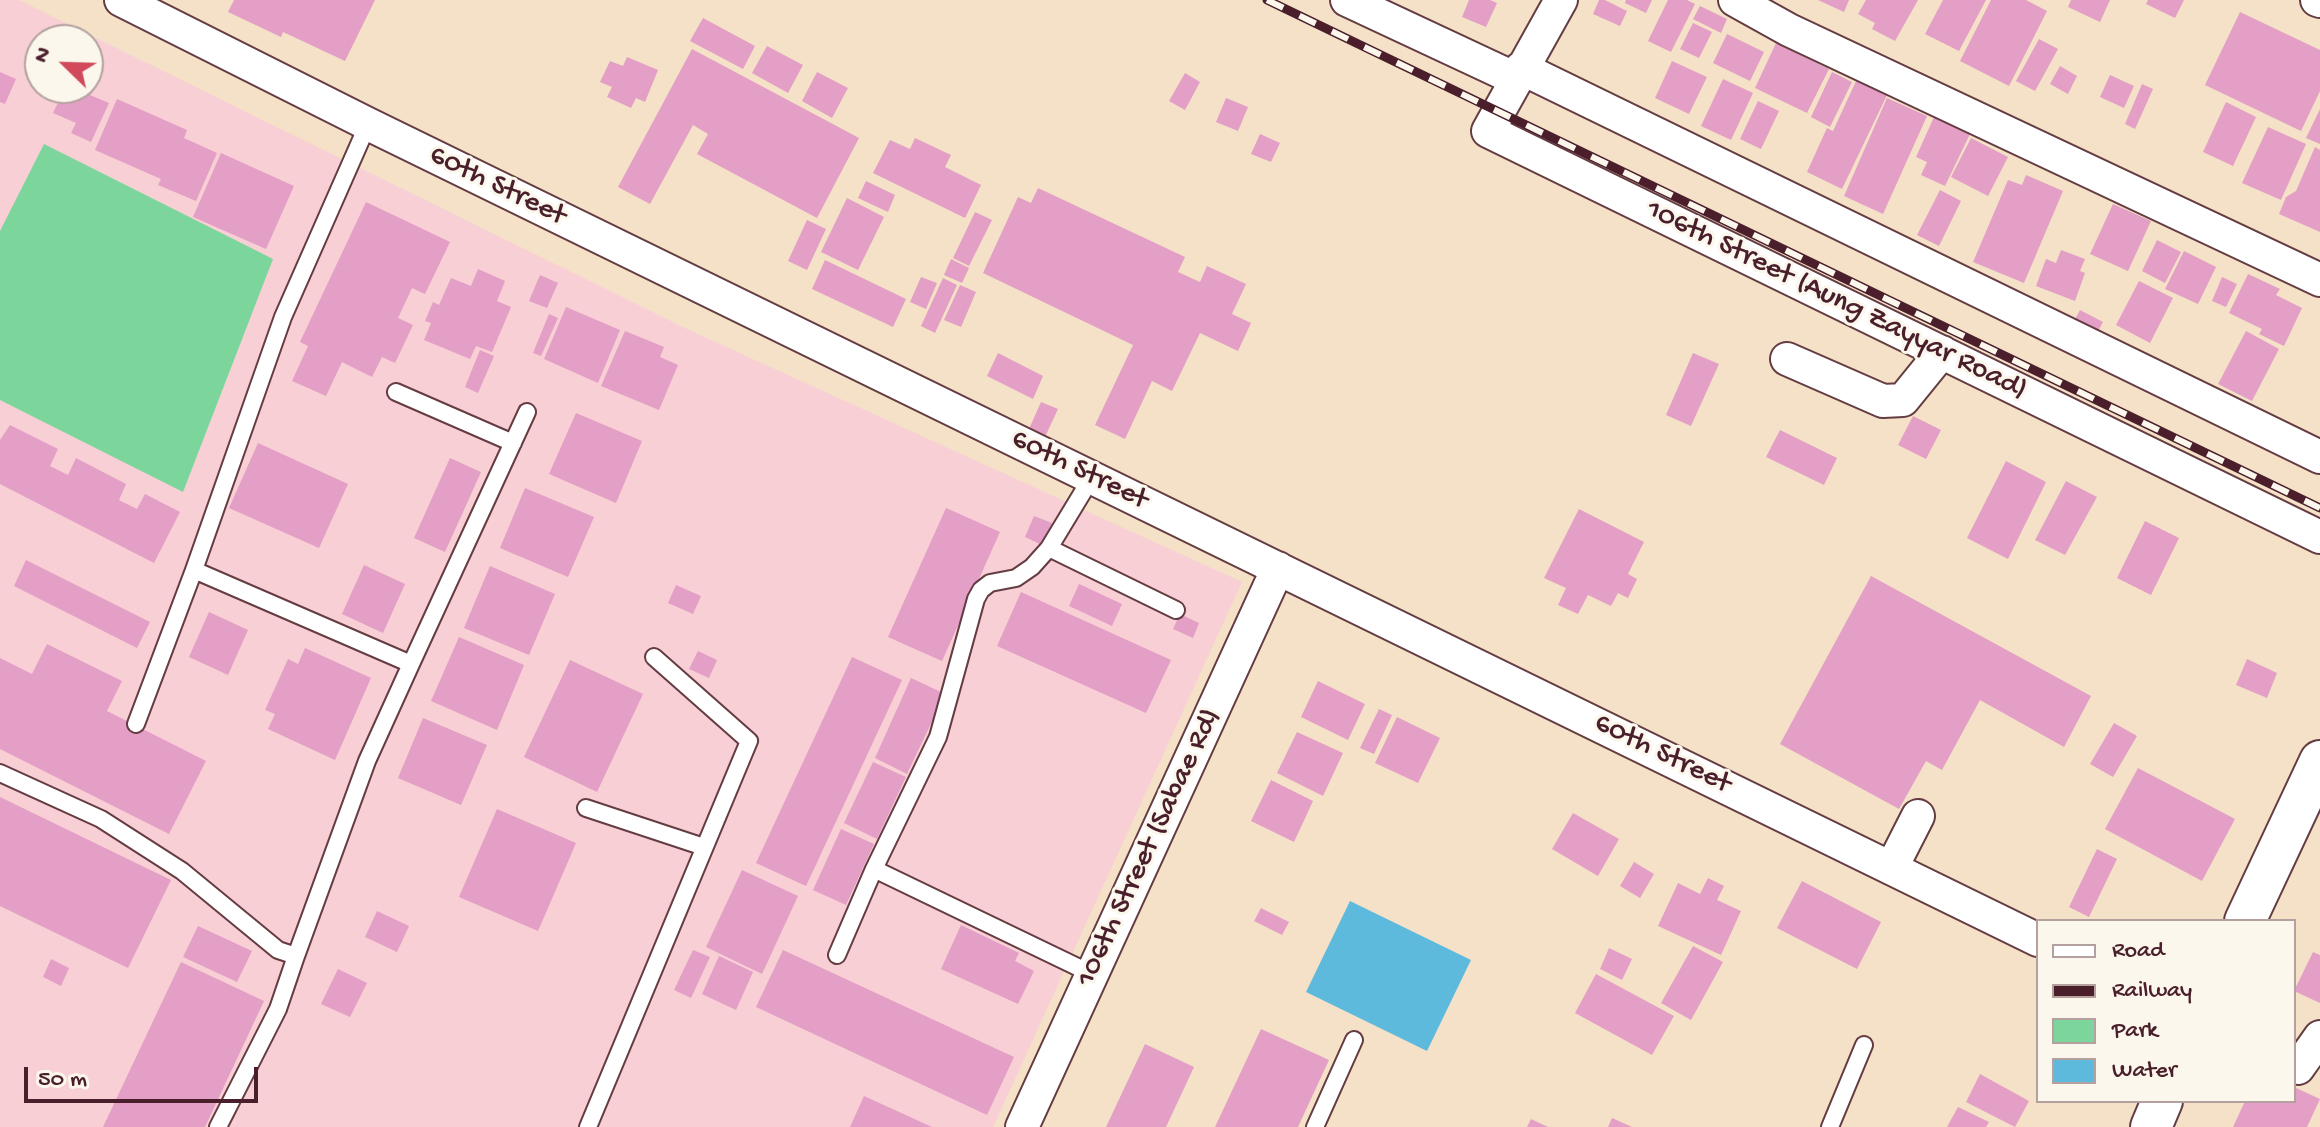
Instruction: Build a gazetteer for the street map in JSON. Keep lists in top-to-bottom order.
{
  "streets": {
    "street": ["60th Street", "106th Street (Aung Zayyar Road)", "106th Street (Sabae Rd)"]
  },
  "crossings": [
    ["60th Street", "106th Street (Sabae Rd)"]
  ],
  "legend": [
    "Road",
    "Railway",
    "Park",
    "Water"
  ],
  "scale_bar": "50 m",
  "north": "top left"
}
